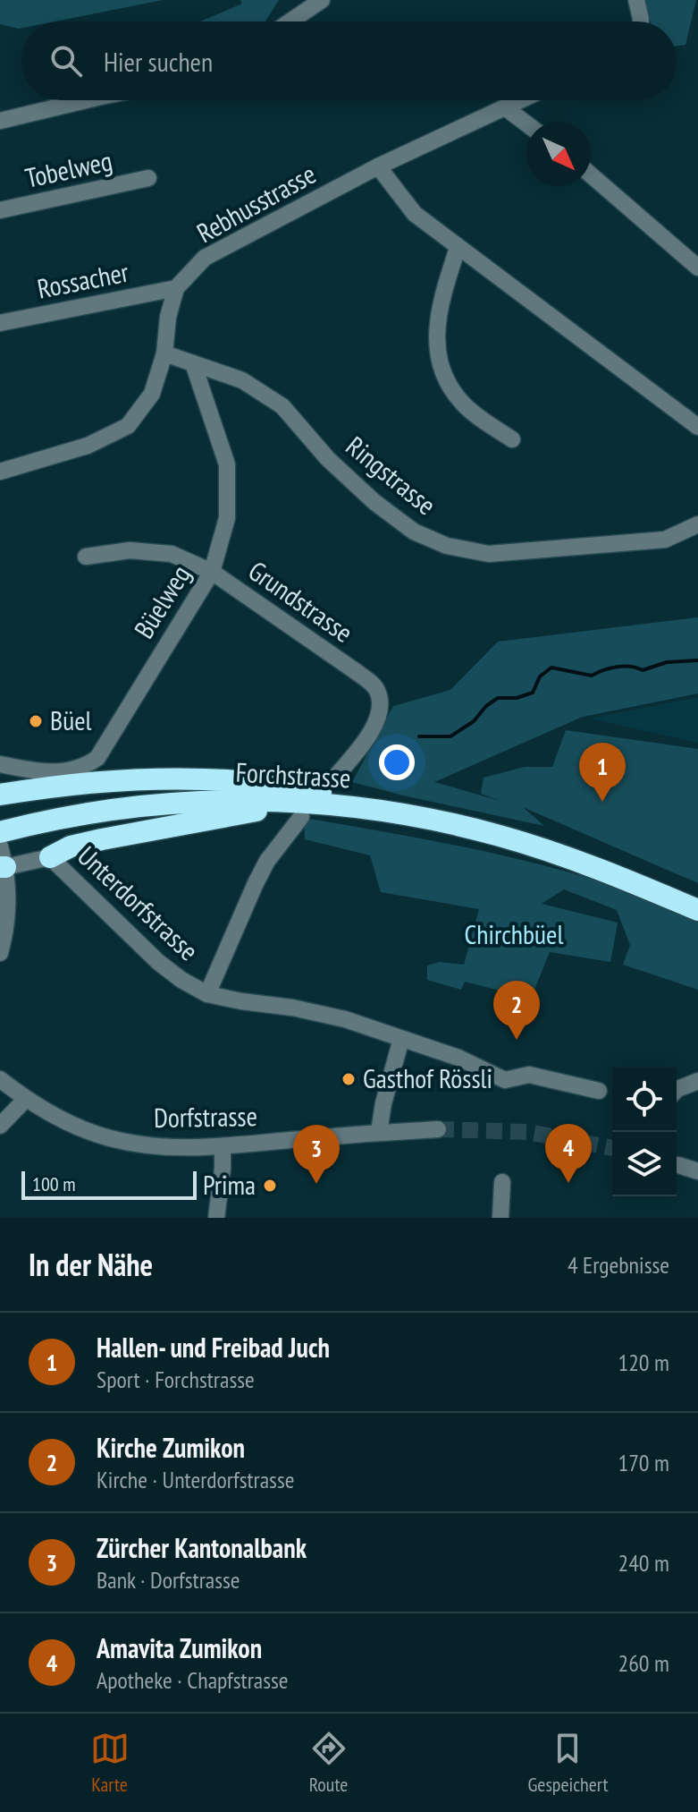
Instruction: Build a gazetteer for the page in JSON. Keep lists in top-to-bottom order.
{
  "streets": {
    "highway": ["Forchstrasse"],
    "street": [
      "Tobelweg",
      "Rebhusstrasse",
      "Rossacher",
      "Ringstrasse",
      "Büelweg",
      "Grundstrasse",
      "Unterdorfstrasse",
      "Dorfstrasse"
    ]
  },
  "crossings": [
    ["Rebhusstrasse", "Rossacher"],
    ["Rebhusstrasse", "Ringstrasse"],
    ["Ringstrasse", "Büelweg"],
    ["Büelweg", "Grundstrasse"],
    ["Grundstrasse", "Forchstrasse"],
    ["Forchstrasse", "Unterdorfstrasse"]
  ],
  "parks": ["Chirchbüel"],
  "places": ["Büel", "Gasthof Rössli", "Prima"],
  "scale_bar": "100 m",
  "north": "bottom right",
  "page": {
    "search": "Hier suchen",
    "pins": [
      "1",
      "2",
      "4",
      "3"
    ],
    "scale": "100 m",
    "heading": ["In der Nähe", "4 Ergebnisse"],
    "list": [
      {
        "mark": "1",
        "name": "Hallen- und Freibad Juch",
        "note": "Sport · Forchstrasse",
        "value": "120 m"
      },
      {
        "mark": "2",
        "name": "Kirche Zumikon",
        "note": "Kirche · Unterdorfstrasse",
        "value": "170 m"
      },
      {
        "mark": "3",
        "name": "Zürcher Kantonalbank",
        "note": "Bank · Dorfstrasse",
        "value": "240 m"
      },
      {
        "mark": "4",
        "name": "Amavita Zumikon",
        "note": "Apotheke · Chapfstrasse",
        "value": "260 m"
      }
    ],
    "nav": ["Karte", "Route", "Gespeichert"]
  }
}
